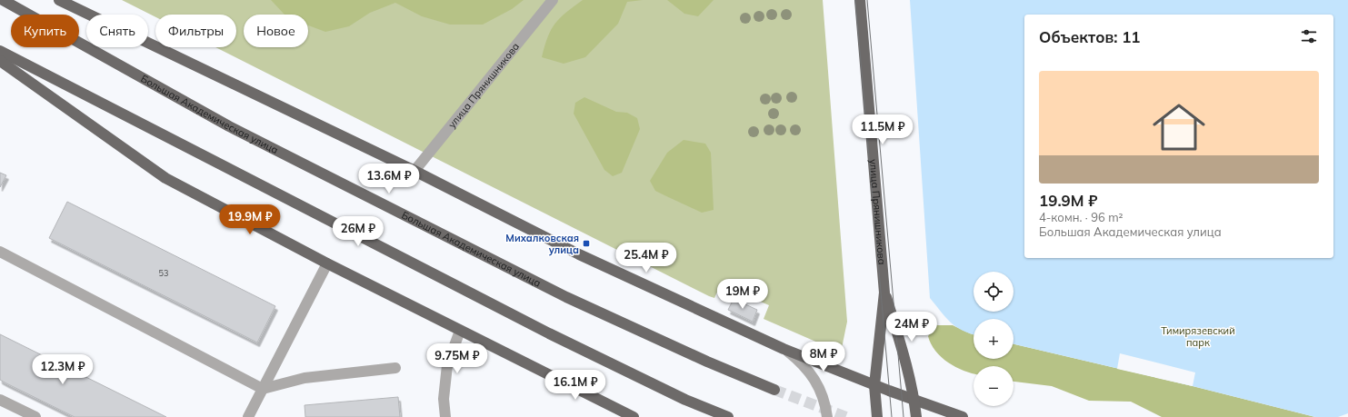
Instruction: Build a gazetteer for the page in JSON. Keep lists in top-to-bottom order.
{
  "streets": {
    "main road": ["улица Прянишникова", "Большая Академическая улица"]
  },
  "parks": ["Тимирязевский парк"],
  "places": {
    "transit": ["Михалковская улица"]
  },
  "house_numbers": ["53"],
  "page": {
    "chip": [
      "Купить",
      "Снять",
      "Фильтры",
      "Новое"
    ],
    "heading": "Объектов: 11",
    "list": [
      {
        "name": "19.9M ₽",
        "note": "4-комн. · 96 m² · Большая Академическая улица"
      }
    ],
    "price": [
      "11.5M ₽",
      "13.6M ₽",
      "19.9M ₽",
      "26M ₽",
      "25.4M ₽",
      "19M ₽",
      "24M ₽",
      "8M ₽",
      "9.75M ₽",
      "12.3M ₽",
      "16.1M ₽"
    ],
    "map_buttons": ["+", "−"]
  }
}
